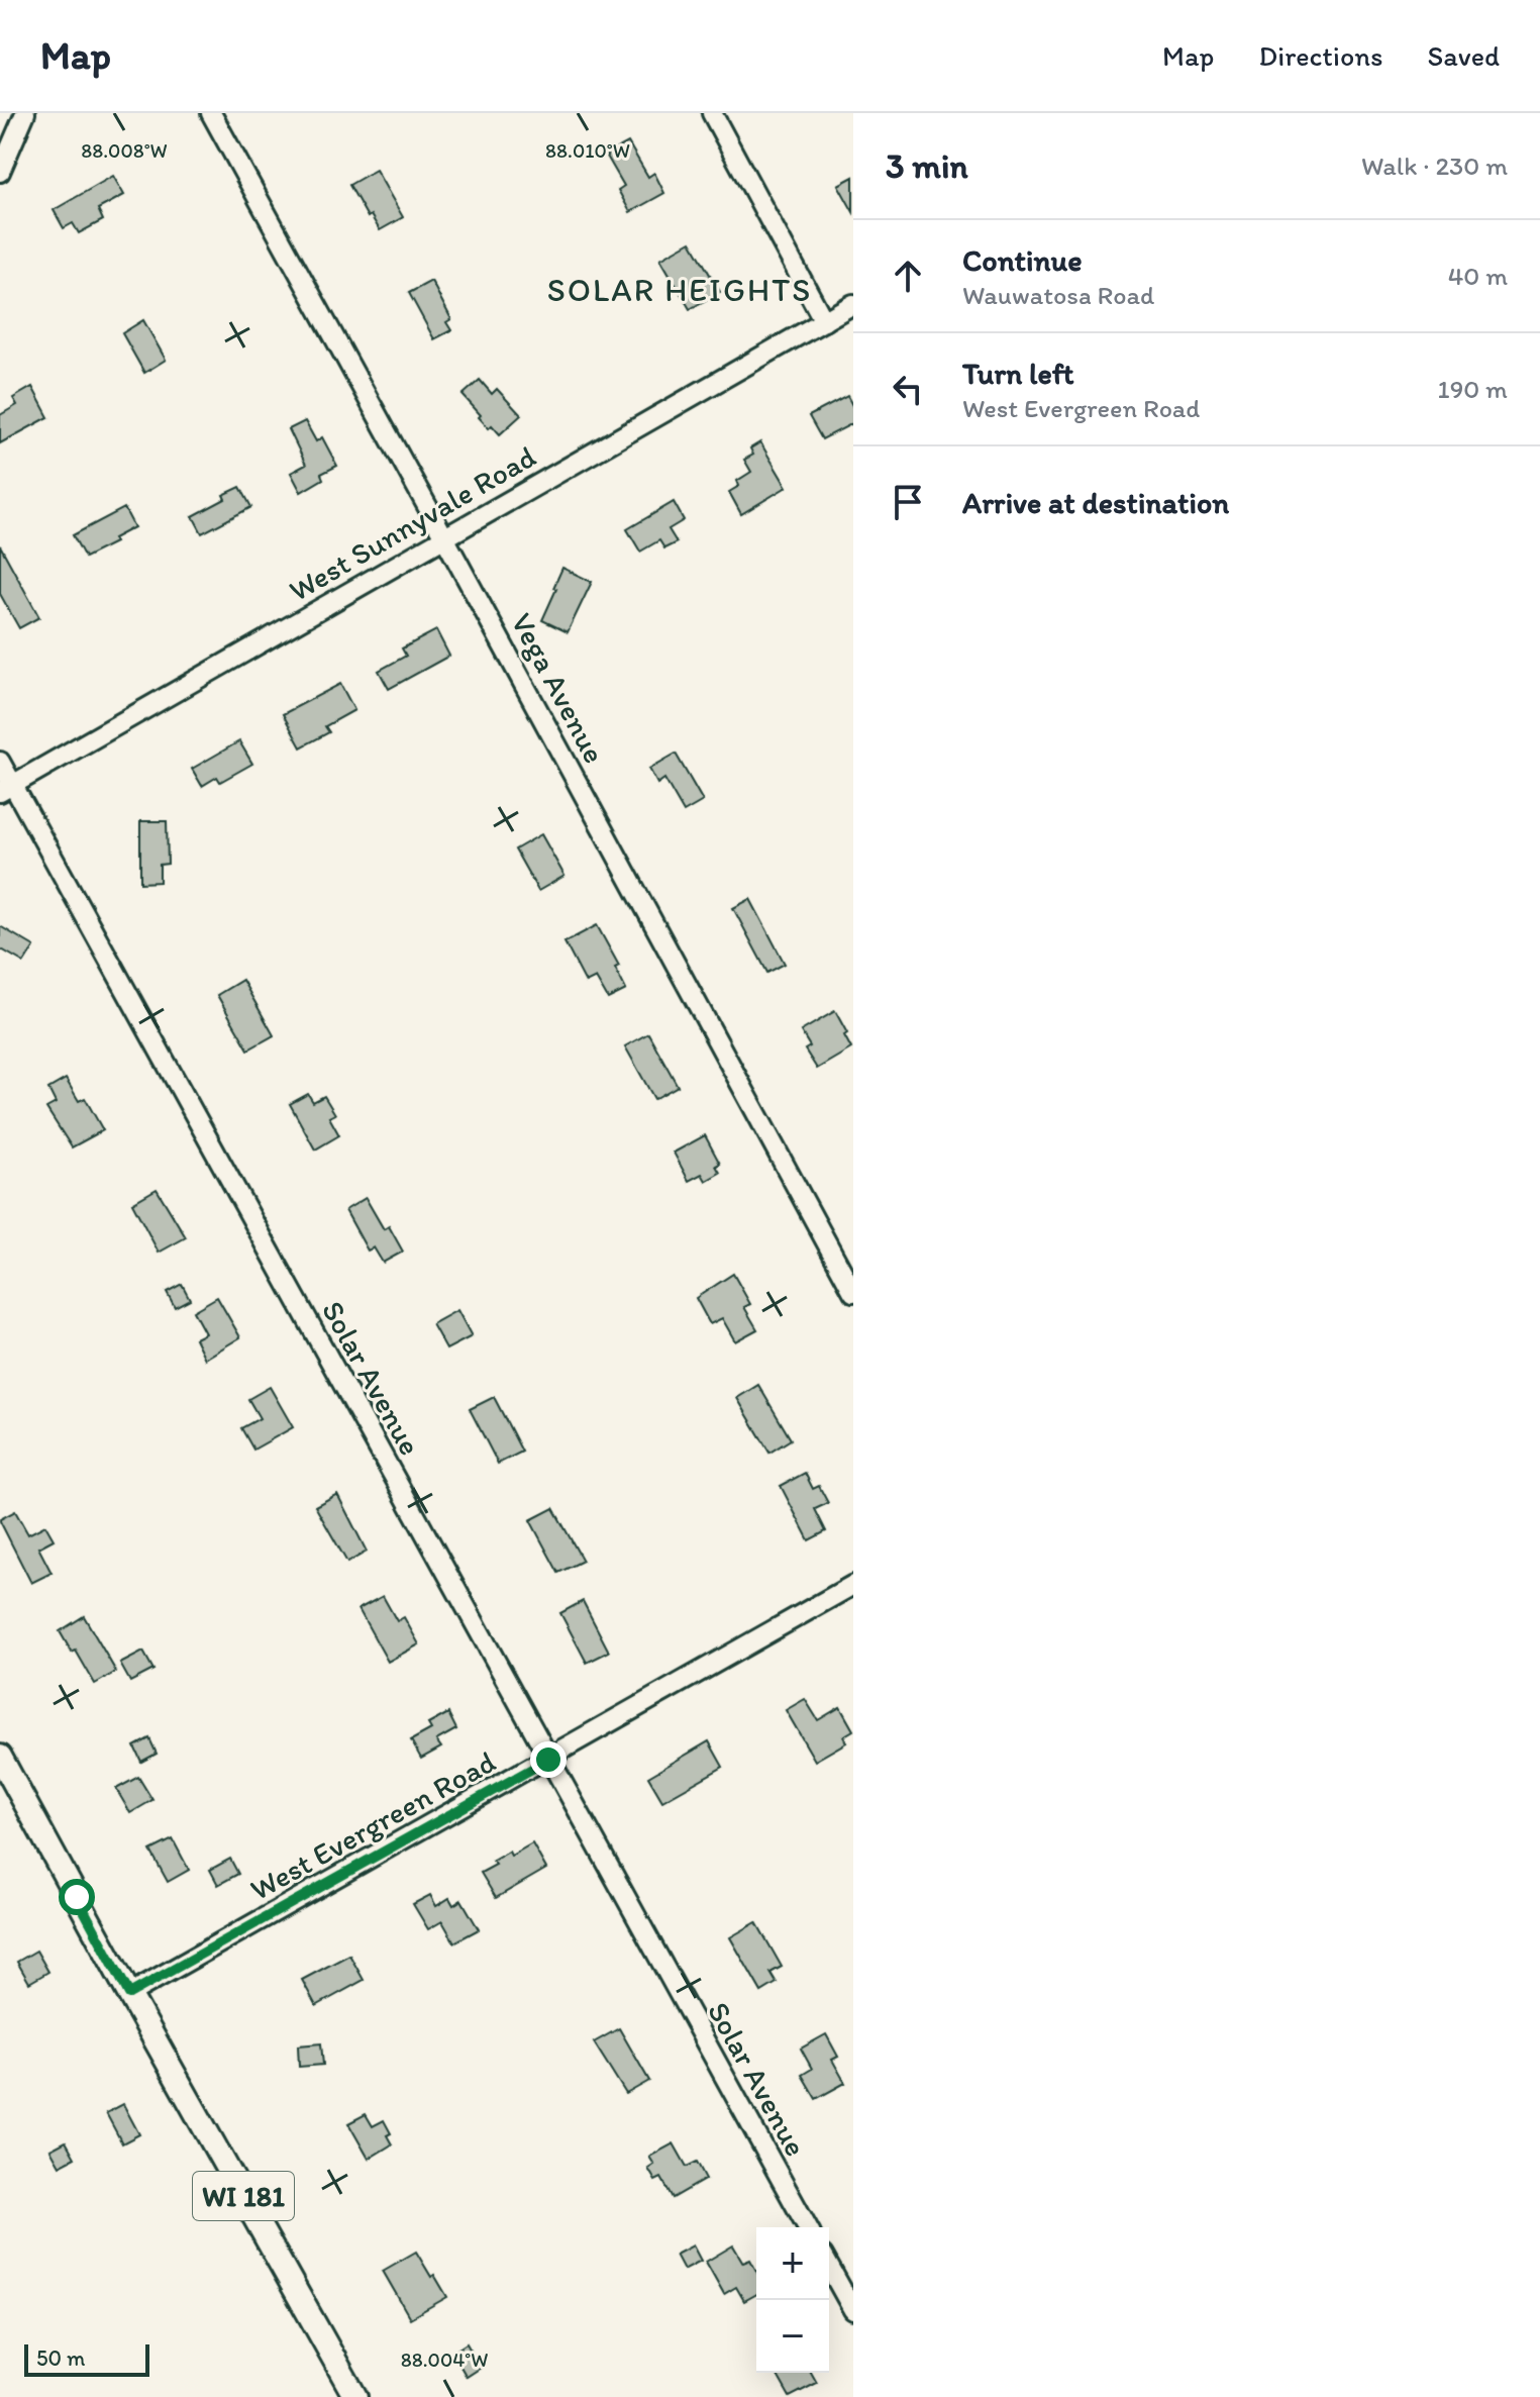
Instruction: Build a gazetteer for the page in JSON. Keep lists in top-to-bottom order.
{
  "streets": {
    "main road": ["WI 181"],
    "street": [
      "West Sunnyvale Road",
      "Vega Avenue",
      "Solar Avenue",
      "West Evergreen Road"
    ]
  },
  "crossings": [
    ["West Sunnyvale Road", "Vega Avenue"],
    ["West Sunnyvale Road", "Solar Avenue"],
    ["Solar Avenue", "West Evergreen Road"],
    ["West Evergreen Road", "WI 181"]
  ],
  "districts": ["SOLAR HEIGHTS"],
  "scale_bar": "50 m",
  "page": {
    "header": "Map",
    "nav": ["Map", "Directions", "Saved"],
    "heading": ["3 min", "Walk · 230 m"],
    "list": [
      ["Continue", "Wauwatosa Road", "40 m"],
      ["Turn left", "West Evergreen Road", "190 m"],
      "Arrive at destination"
    ],
    "map_buttons": ["+", "−"],
    "scale": "50 m"
  },
  "coordinates": ["88.008°W", "88.010°W", "88.004°W"]
}
